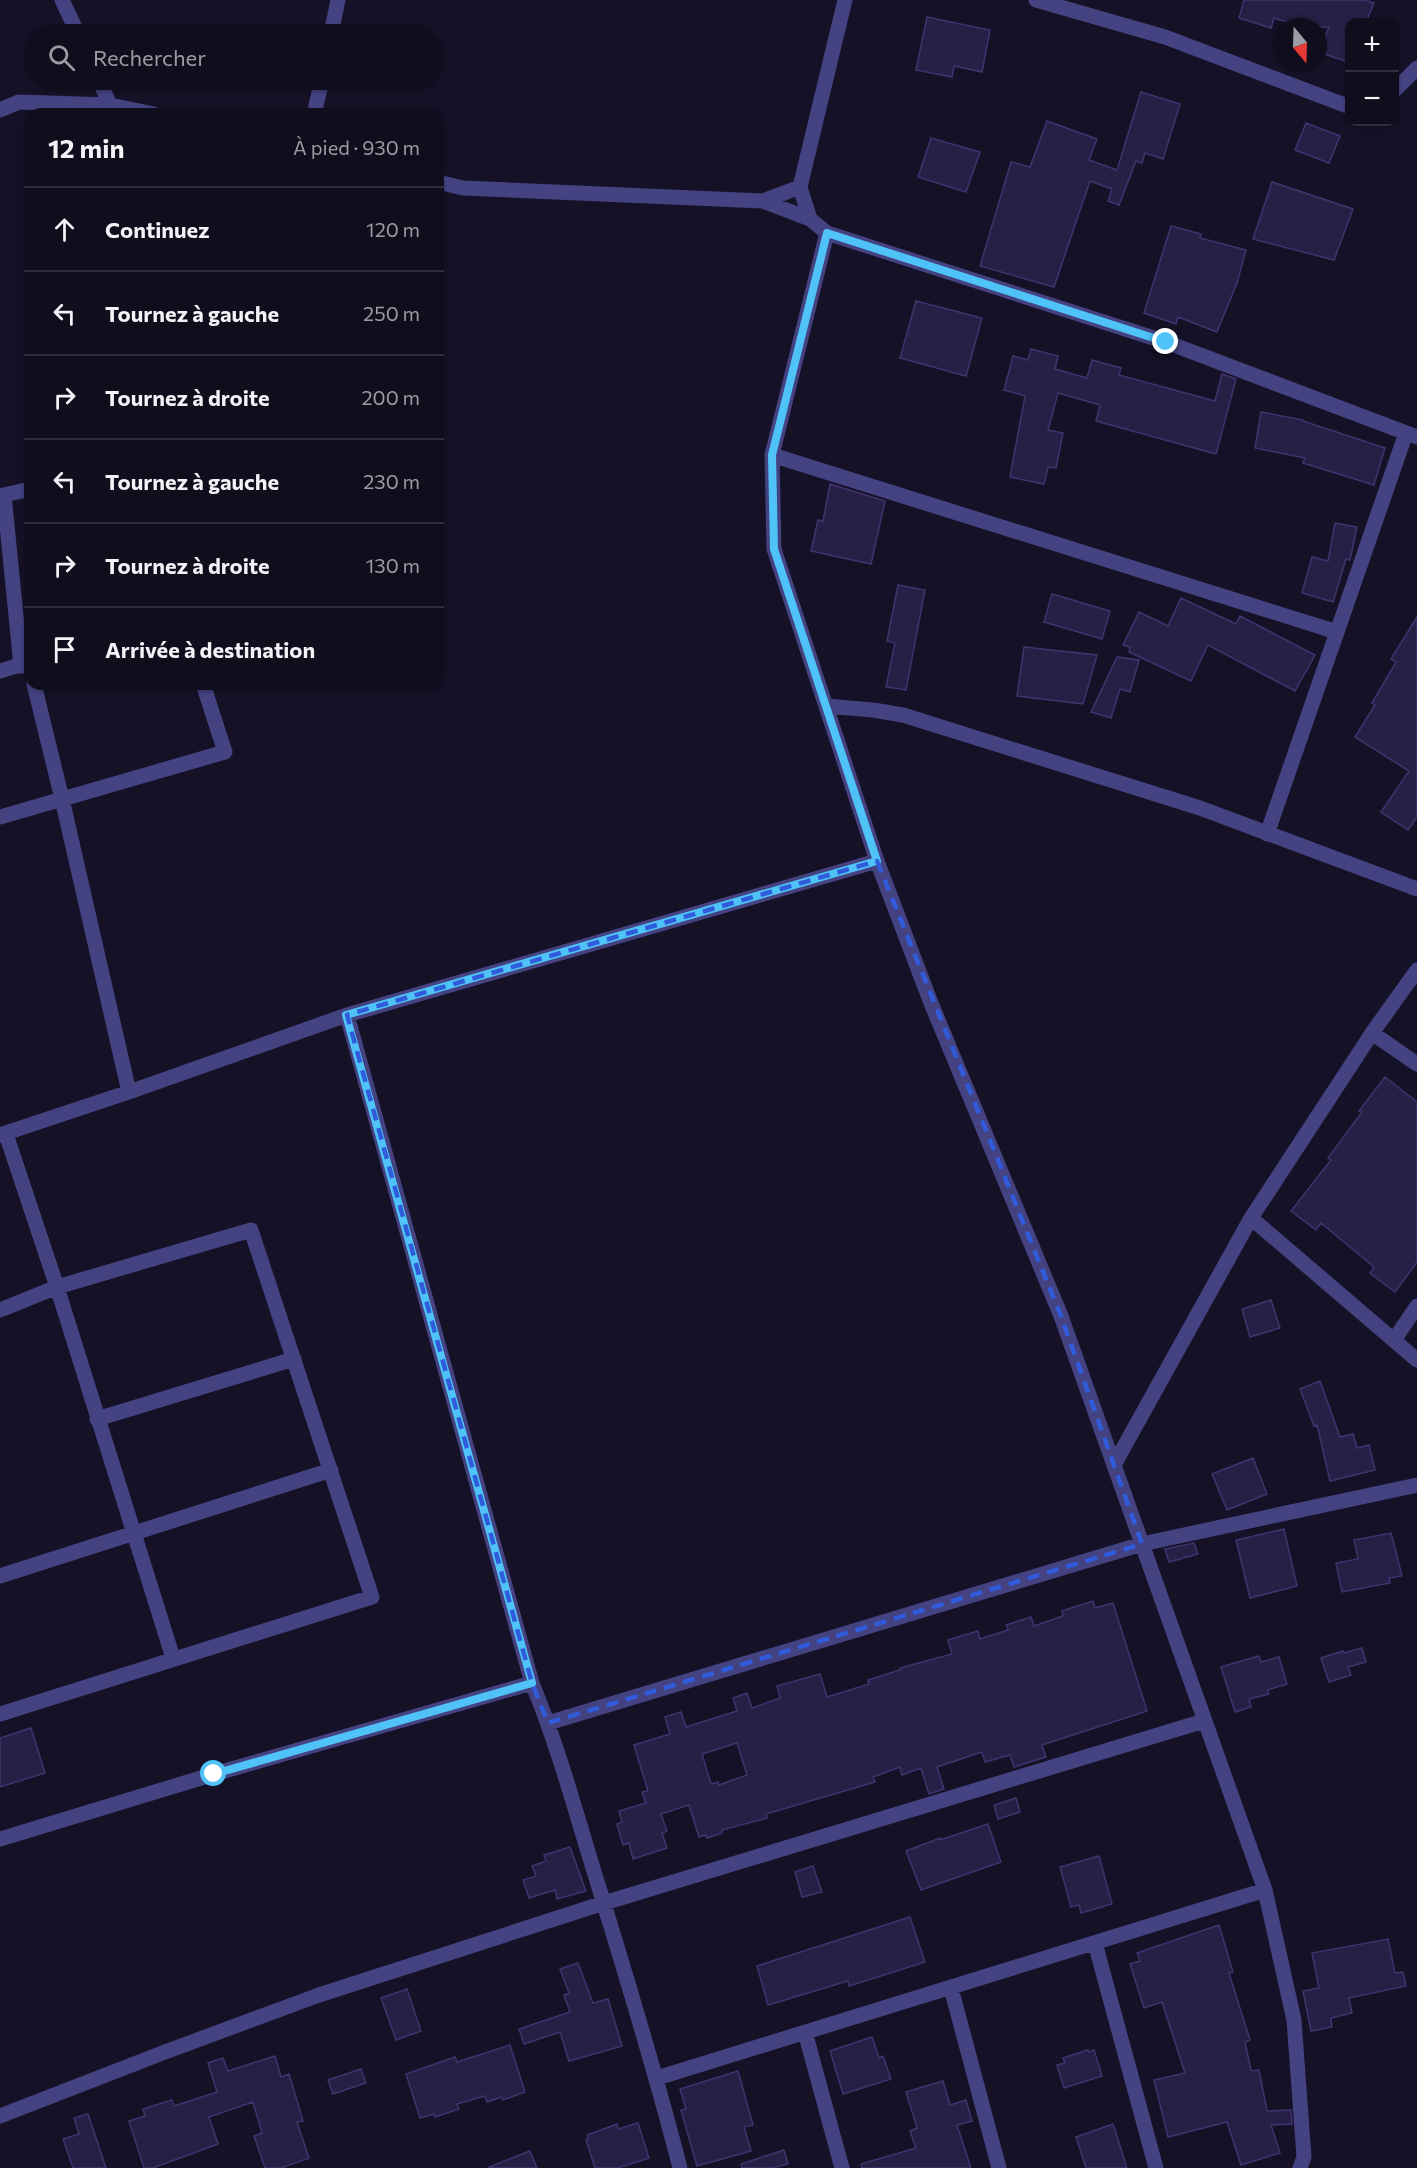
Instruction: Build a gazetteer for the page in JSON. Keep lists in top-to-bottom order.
{
  "north": "bottom",
  "page": {
    "map_buttons": ["+", "−"],
    "search": "Rechercher",
    "heading": ["12 min", "À pied · 930 m"],
    "list": [
      ["Continuez", "120 m"],
      ["Tournez à gauche", "250 m"],
      ["Tournez à droite", "200 m"],
      ["Tournez à gauche", "230 m"],
      ["Tournez à droite", "130 m"],
      "Arrivée à destination"
    ]
  }
}
